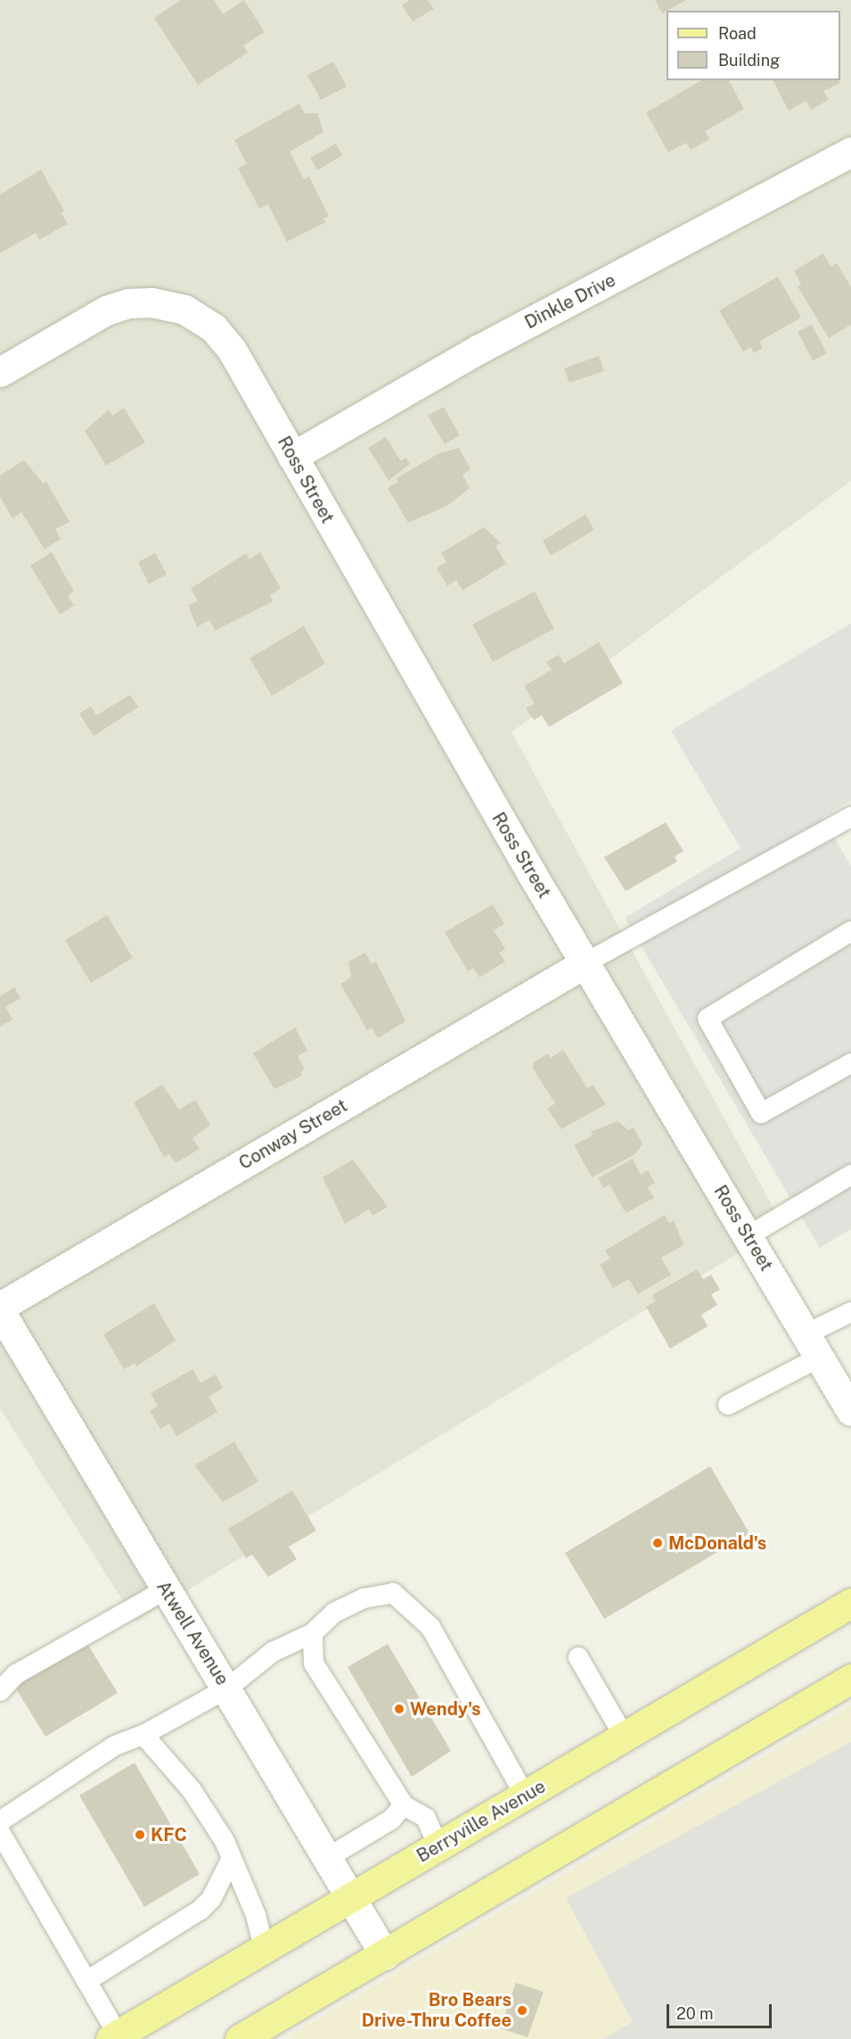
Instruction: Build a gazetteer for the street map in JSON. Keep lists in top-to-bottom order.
{
  "streets": {
    "main road": ["Berryville Avenue"],
    "street": [
      "Dinkle Drive",
      "Ross Street",
      "Conway Street",
      "Atwell Avenue"
    ]
  },
  "crossings": [
    ["Dinkle Drive", "Ross Street"],
    ["Ross Street", "Conway Street"],
    ["Conway Street", "Atwell Avenue"],
    ["Atwell Avenue", "Berryville Avenue"]
  ],
  "places": [
    "McDonald's",
    "Wendy's",
    "KFC",
    "Bro Bears Drive-Thru Coffee"
  ],
  "legend": ["Road", "Building"],
  "scale_bar": "20 m"
}
